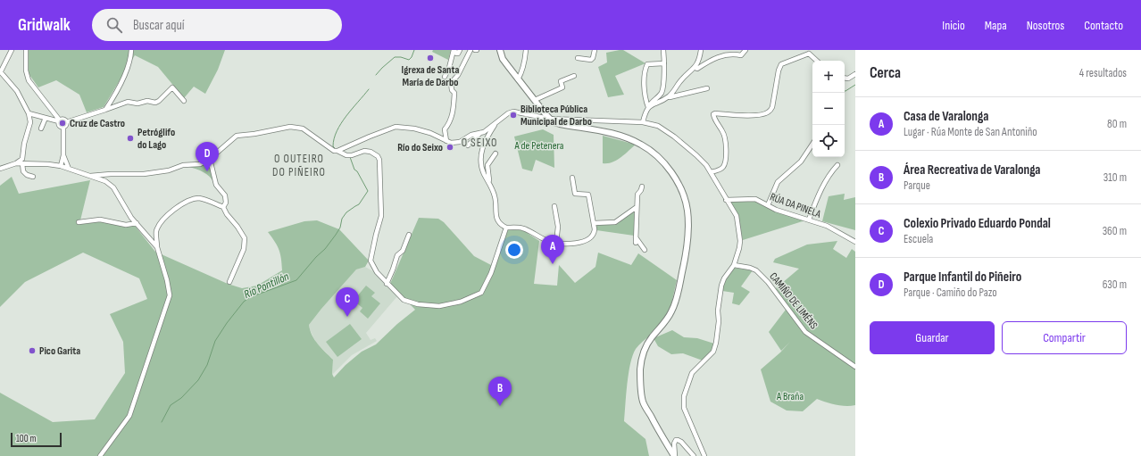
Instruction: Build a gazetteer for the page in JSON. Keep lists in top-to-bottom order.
{
  "streets": {
    "street": ["RÚA DA PINELA", "CAMIÑO DE LIMÉNS"]
  },
  "districts": ["O SEIXO", "O OUTEIRO DO PIÑEIRO"],
  "water": ["Río Pontillón"],
  "parks": ["A de Petenera", "A Braña"],
  "places": [
    "Igrexa de Santa María de Darbo",
    "Biblioteca Pública Municipal de Darbo",
    "Cruz de Castro",
    "Petróglifo do Lago",
    "Río do Seixo",
    "Pico Garita"
  ],
  "scale_bar": "100 m",
  "page": {
    "header": "Gridwalk",
    "search": "Buscar aquí",
    "nav": [
      "Inicio",
      "Mapa",
      "Nosotros",
      "Contacto"
    ],
    "heading": ["Cerca", "4 resultados"],
    "map_buttons": ["+", "−"],
    "list": [
      {
        "mark": "A",
        "name": "Casa de Varalonga",
        "note": "Lugar · Rúa Monte de San Antoniño",
        "value": "80 m"
      },
      {
        "mark": "B",
        "name": "Área Recreativa de Varalonga",
        "note": "Parque",
        "value": "310 m"
      },
      {
        "mark": "C",
        "name": "Colexio Privado Eduardo Pondal",
        "note": "Escuela",
        "value": "360 m"
      },
      {
        "mark": "D",
        "name": "Parque Infantil do Piñeiro",
        "note": "Parque · Camiño do Pazo",
        "value": "630 m"
      }
    ],
    "pins": [
      "D",
      "A",
      "C",
      "B"
    ],
    "buttons": ["Guardar", "Compartir"],
    "scale": "100 m"
  }
}
